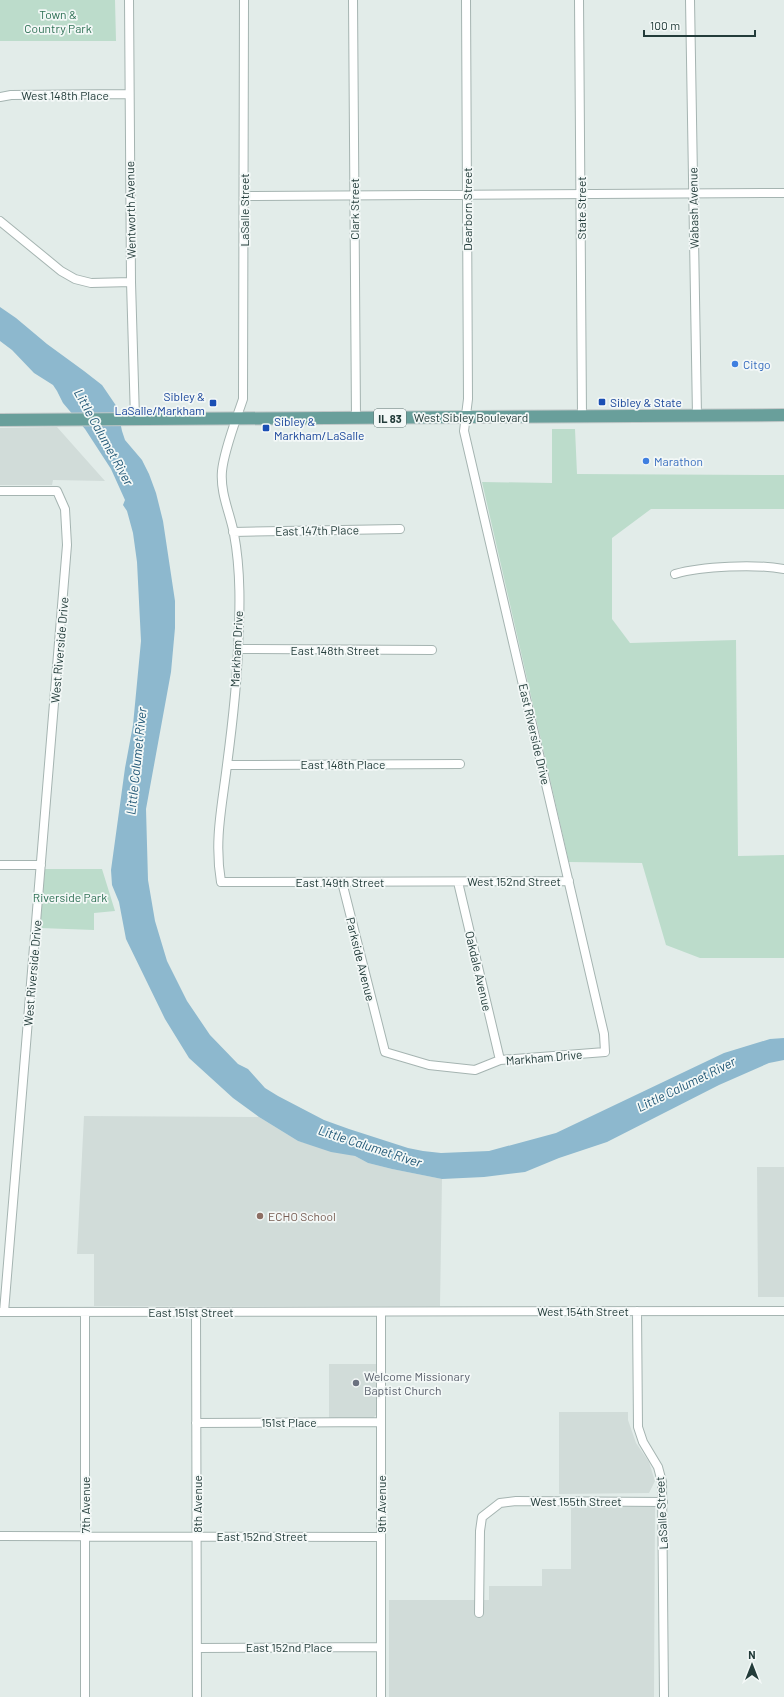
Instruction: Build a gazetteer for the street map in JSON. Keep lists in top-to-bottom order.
{
  "streets": {
    "main road": ["West Sibley Boulevard", "IL 83"],
    "street": [
      "West 148th Place",
      "State Street",
      "Wabash Avenue",
      "Clark Street",
      "Dearborn Street",
      "Wentworth Avenue",
      "LaSalle Street",
      "East 147th Place",
      "Markham Drive",
      "West Riverside Drive",
      "East 148th Street",
      "East Riverside Drive",
      "East 148th Place",
      "West 152nd Street",
      "East 149th Street",
      "Parkside Avenue",
      "Oakdale Avenue",
      "West 154th Street",
      "East 151st Street",
      "151st Place",
      "West 155th Street",
      "8th Avenue",
      "9th Avenue",
      "7th Avenue",
      "East 152nd Street",
      "East 152nd Place"
    ]
  },
  "crossings": [
    ["West 148th Place", "Wentworth Avenue"],
    ["State Street", "West Sibley Boulevard"],
    ["State Street", "IL 83"],
    ["Wabash Avenue", "IL 83"],
    ["Clark Street", "West Sibley Boulevard"],
    ["Dearborn Street", "West Sibley Boulevard"],
    ["Dearborn Street", "East Riverside Drive"],
    ["Wentworth Avenue", "West Sibley Boulevard"],
    ["LaSalle Street", "West Sibley Boulevard"],
    ["LaSalle Street", "Markham Drive"],
    ["LaSalle Street", "West 154th Street"],
    ["LaSalle Street", "West 155th Street"],
    ["West Sibley Boulevard", "IL 83"],
    ["West Sibley Boulevard", "Markham Drive"],
    ["West Sibley Boulevard", "East Riverside Drive"],
    ["East 147th Place", "Markham Drive"],
    ["Markham Drive", "East 148th Street"],
    ["Markham Drive", "East Riverside Drive"],
    ["Markham Drive", "East 148th Place"],
    ["Markham Drive", "East 149th Street"],
    ["Markham Drive", "Parkside Avenue"],
    ["Markham Drive", "Oakdale Avenue"],
    ["West Riverside Drive", "East 151st Street"],
    ["East Riverside Drive", "West 152nd Street"],
    ["West 152nd Street", "East 149th Street"],
    ["West 152nd Street", "Oakdale Avenue"],
    ["East 149th Street", "Parkside Avenue"],
    ["East 149th Street", "Oakdale Avenue"],
    ["West 154th Street", "East 151st Street"],
    ["West 154th Street", "9th Avenue"],
    ["East 151st Street", "8th Avenue"],
    ["East 151st Street", "9th Avenue"],
    ["East 151st Street", "7th Avenue"],
    ["151st Place", "8th Avenue"],
    ["151st Place", "9th Avenue"],
    ["8th Avenue", "East 152nd Street"],
    ["8th Avenue", "East 152nd Place"],
    ["9th Avenue", "East 152nd Street"],
    ["9th Avenue", "East 152nd Place"],
    ["7th Avenue", "East 152nd Street"]
  ],
  "water": ["Little Calumet River"],
  "parks": ["Town & Country Park", "Riverside Park"],
  "places": {
    "other": [
      "Citgo",
      "Marathon",
      "ECHO School",
      "Welcome Missionary Baptist Church"
    ],
    "transit": ["Sibley & State", "Sibley & LaSalle/Markham", "Sibley & Markham/LaSalle"]
  },
  "scale_bar": "100 m",
  "north": "top"
}
